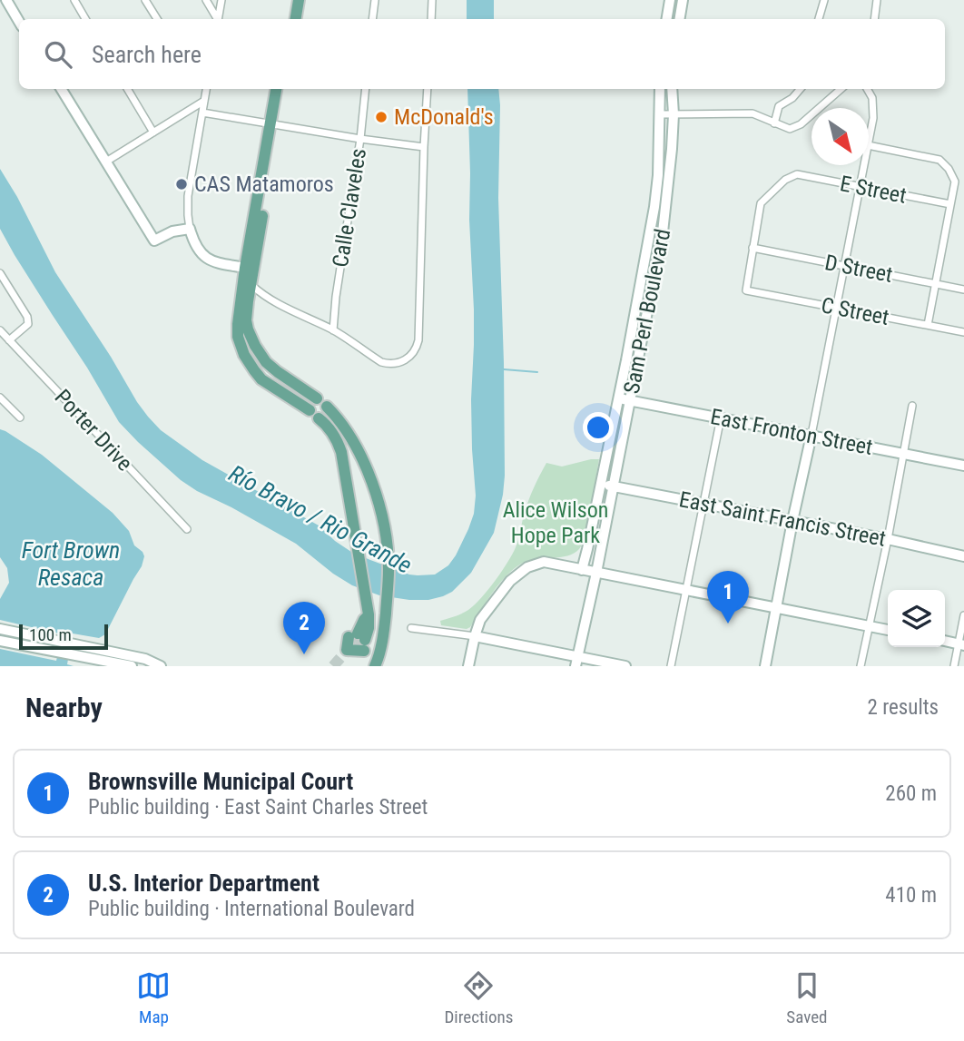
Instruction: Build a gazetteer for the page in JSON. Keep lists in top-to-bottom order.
{
  "streets": {
    "main road": ["Sam Perl Boulevard", "East Fronton Street", "East Saint Francis Street"],
    "street": [
      "E Street",
      "Calle Claveles",
      "D Street",
      "C Street",
      "Porter Drive"
    ]
  },
  "crossings": [
    ["E Street", "D Street"],
    ["E Street", "C Street"],
    ["D Street", "C Street"],
    ["Sam Perl Boulevard", "East Fronton Street"],
    ["Sam Perl Boulevard", "East Saint Francis Street"]
  ],
  "water": ["Río Bravo / Rio Grande", "Fort Brown Resaca"],
  "parks": ["Alice Wilson Hope Park"],
  "places": ["McDonald's", "CAS Matamoros"],
  "scale_bar": "100 m",
  "north": "bottom right",
  "page": {
    "search": "Search here",
    "pins": ["1", "2"],
    "scale": "100 m",
    "heading": ["Nearby", "2 results"],
    "list": [
      {
        "mark": "1",
        "name": "Brownsville Municipal Court",
        "note": "Public building · East Saint Charles Street",
        "value": "260 m"
      },
      {
        "mark": "2",
        "name": "U.S. Interior Department",
        "note": "Public building · International Boulevard",
        "value": "410 m"
      }
    ],
    "nav": ["Map", "Directions", "Saved"]
  }
}
